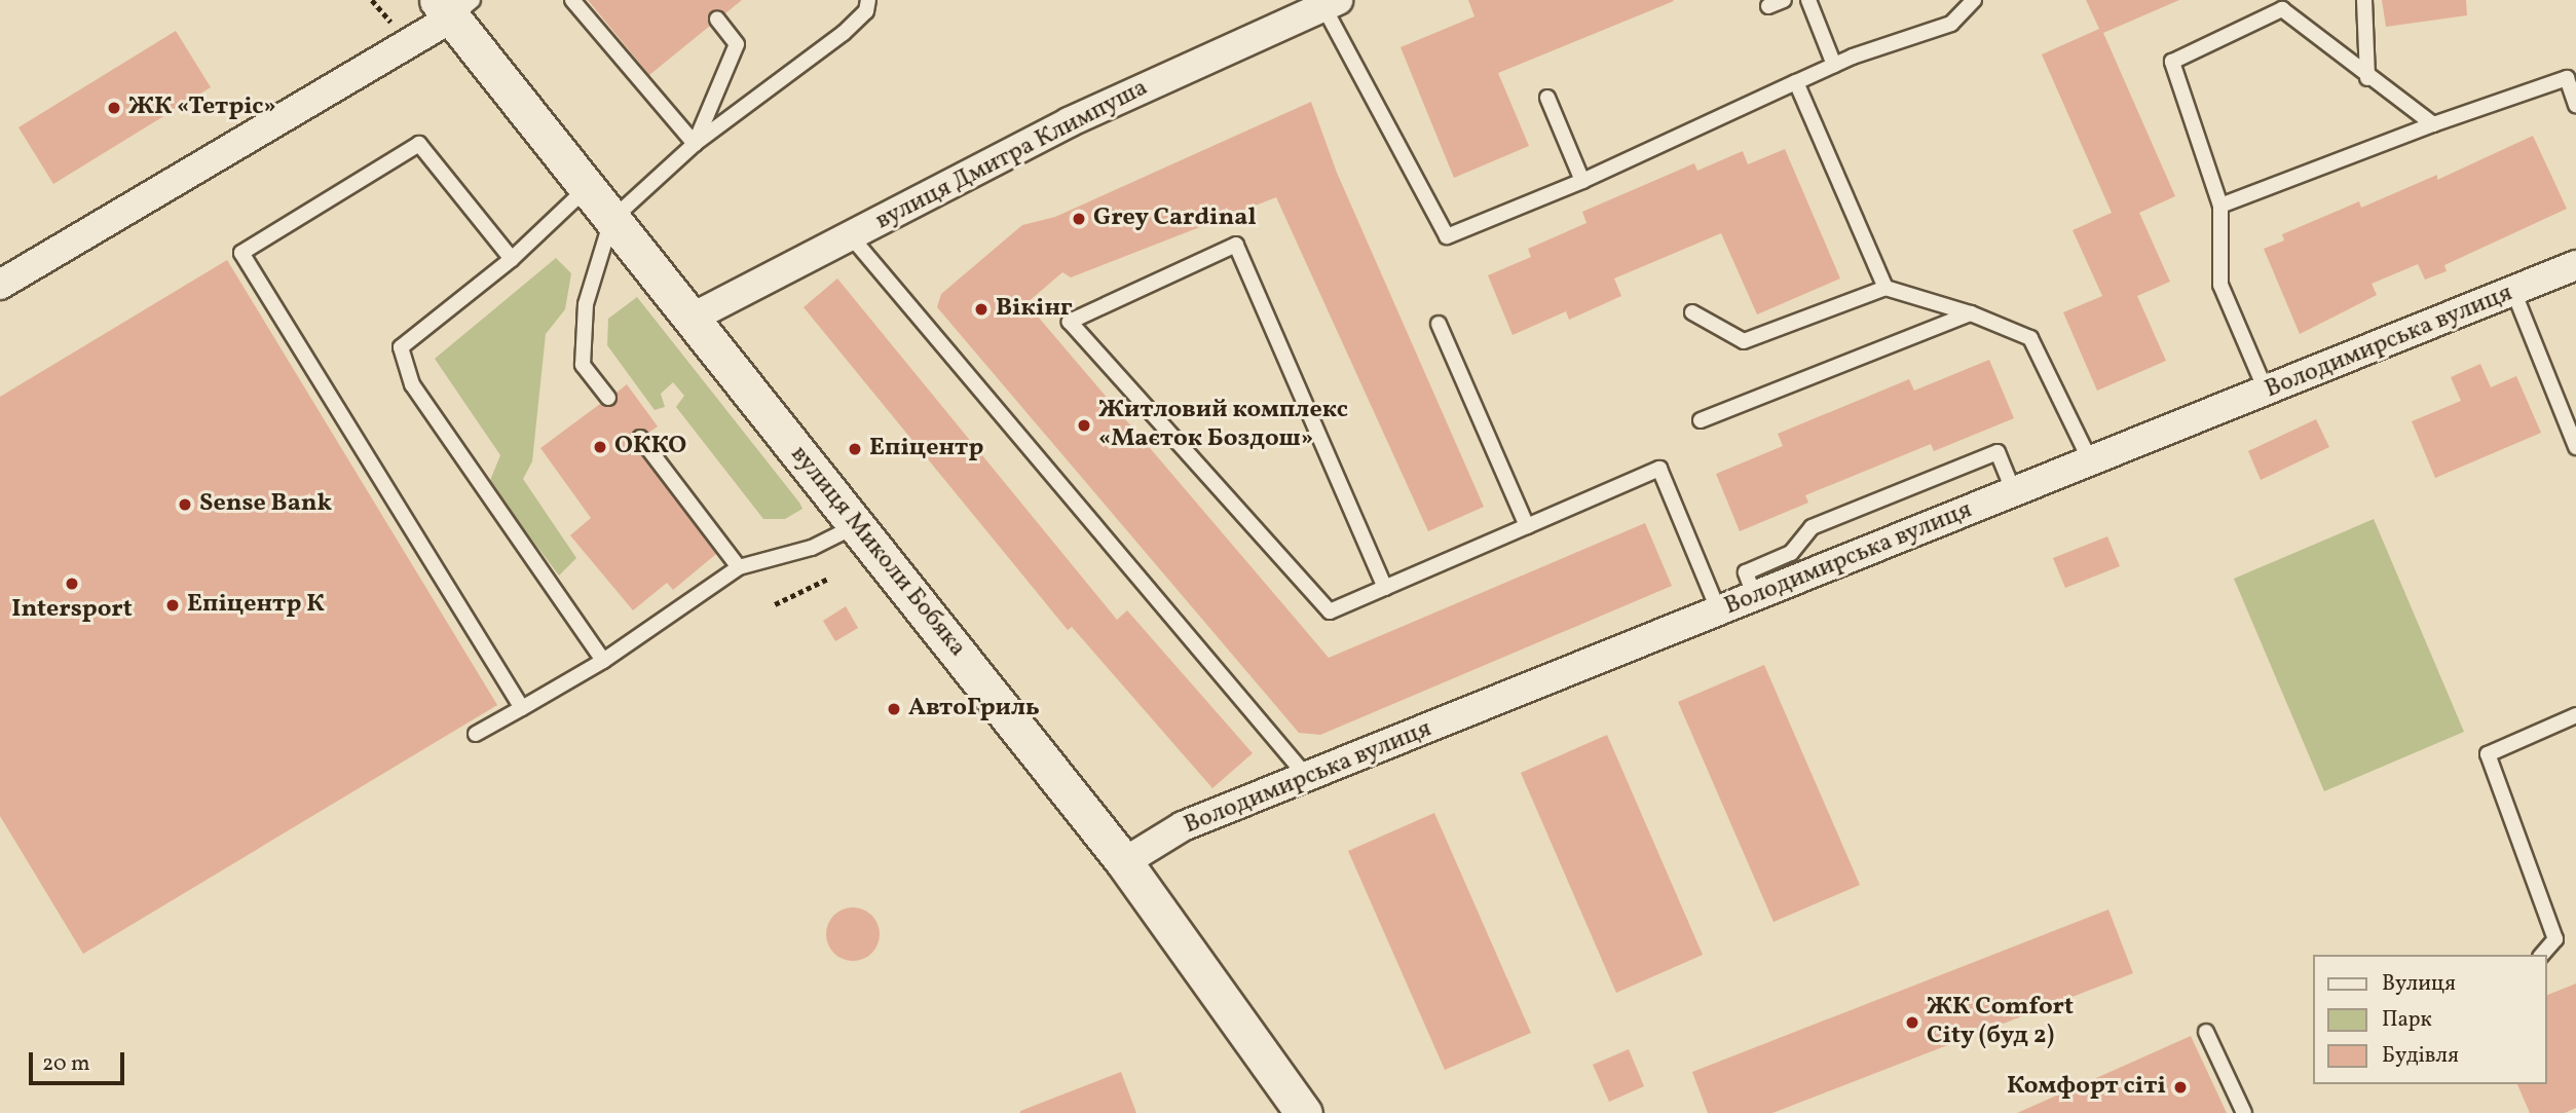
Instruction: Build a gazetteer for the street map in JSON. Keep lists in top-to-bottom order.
{
  "streets": {
    "street": ["вулиця Дмитра Климпуша", "Володимирська вулиця", "вулиця Миколи Бобяка"]
  },
  "crossings": [
    ["вулиця Дмитра Климпуша", "вулиця Миколи Бобяка"],
    ["Володимирська вулиця", "вулиця Миколи Бобяка"]
  ],
  "places": [
    "ЖК «Тетріс»",
    "Grey Cardinal",
    "Вікінг",
    "Житловий комплекс «Маєток Боздош»",
    "ОККО",
    "Епіцентр",
    "Sense Bank",
    "Intersport",
    "Епіцентр К",
    "АвтоГриль",
    "ЖК Comfort City (буд 2)",
    "Комфорт сіті"
  ],
  "legend": ["Вулиця", "Парк", "Будівля"],
  "scale_bar": "20 m"
}
